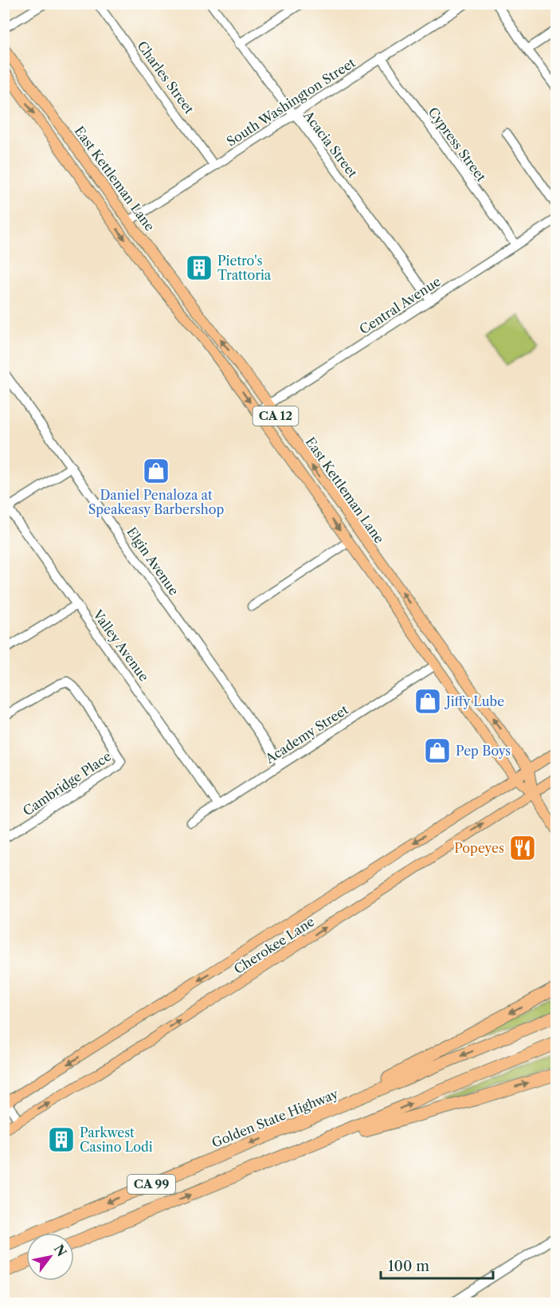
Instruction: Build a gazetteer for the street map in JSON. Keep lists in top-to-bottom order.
{
  "streets": {
    "highway": ["Golden State Highway", "CA 99"],
    "main road": ["East Kettleman Lane", "CA 12", "Cherokee Lane"],
    "street": [
      "Charles Street",
      "South Washington Street",
      "Acacia Street",
      "Cypress Street",
      "Central Avenue",
      "Elgin Avenue",
      "Valley Avenue",
      "Academy Street",
      "Cambridge Place"
    ]
  },
  "crossings": [
    ["Charles Street", "South Washington Street"],
    ["South Washington Street", "Acacia Street"],
    ["South Washington Street", "Cypress Street"],
    ["South Washington Street", "East Kettleman Lane"],
    ["Acacia Street", "Central Avenue"],
    ["Cypress Street", "Central Avenue"],
    ["East Kettleman Lane", "Central Avenue"],
    ["East Kettleman Lane", "Academy Street"],
    ["East Kettleman Lane", "Cherokee Lane"],
    ["Elgin Avenue", "Academy Street"],
    ["Valley Avenue", "Academy Street"]
  ],
  "places": {
    "building": ["Pietro's Trattoria", "Parkwest Casino Lodi"],
    "shop": ["Daniel Penaloza at Speakeasy Barbershop", "Jiffy Lube", "Pep Boys"],
    "restaurant": ["Popeyes"]
  },
  "scale_bar": "100 m",
  "north": "top right"
}
